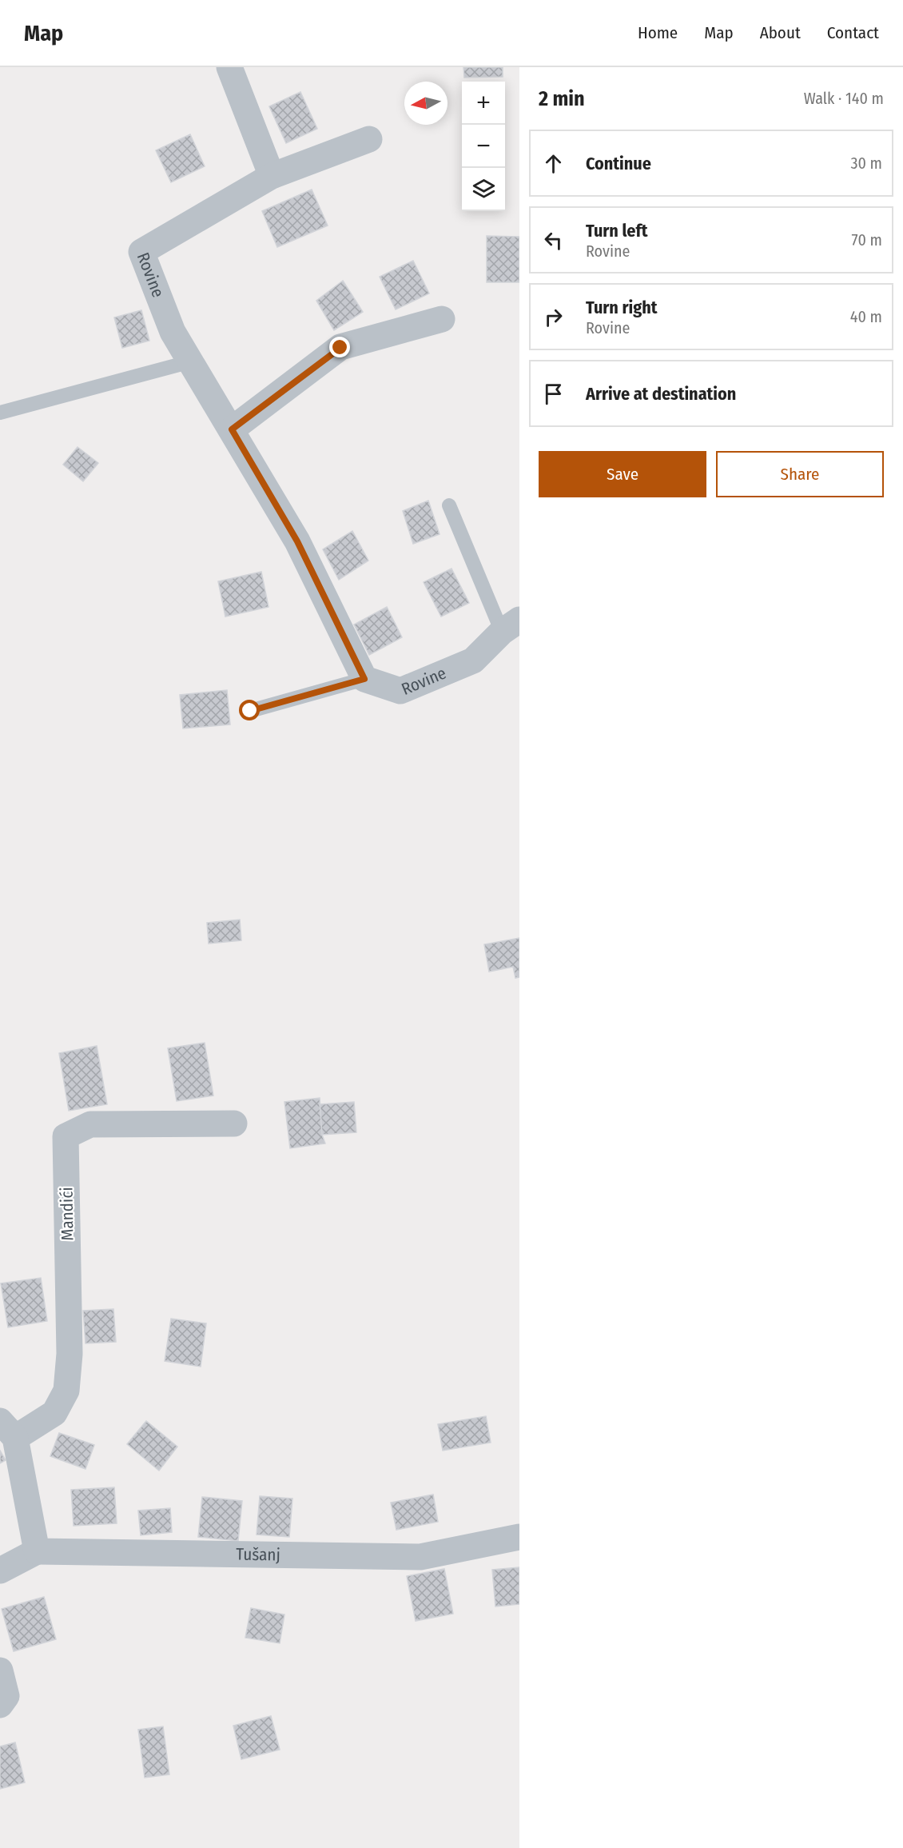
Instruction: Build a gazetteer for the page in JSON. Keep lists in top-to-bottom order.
{
  "streets": {
    "street": ["Rovine", "Mandići", "Tušanj"]
  },
  "crossings": [
    ["Mandići", "Tušanj"]
  ],
  "north": "left",
  "page": {
    "header": "Map",
    "nav": [
      "Home",
      "Map",
      "About",
      "Contact"
    ],
    "heading": ["2 min", "Walk · 140 m"],
    "map_buttons": ["+", "−"],
    "list": [
      ["Continue", "30 m"],
      ["Turn left", "Rovine", "70 m"],
      ["Turn right", "Rovine", "40 m"],
      "Arrive at destination"
    ],
    "buttons": ["Save", "Share"]
  }
}
